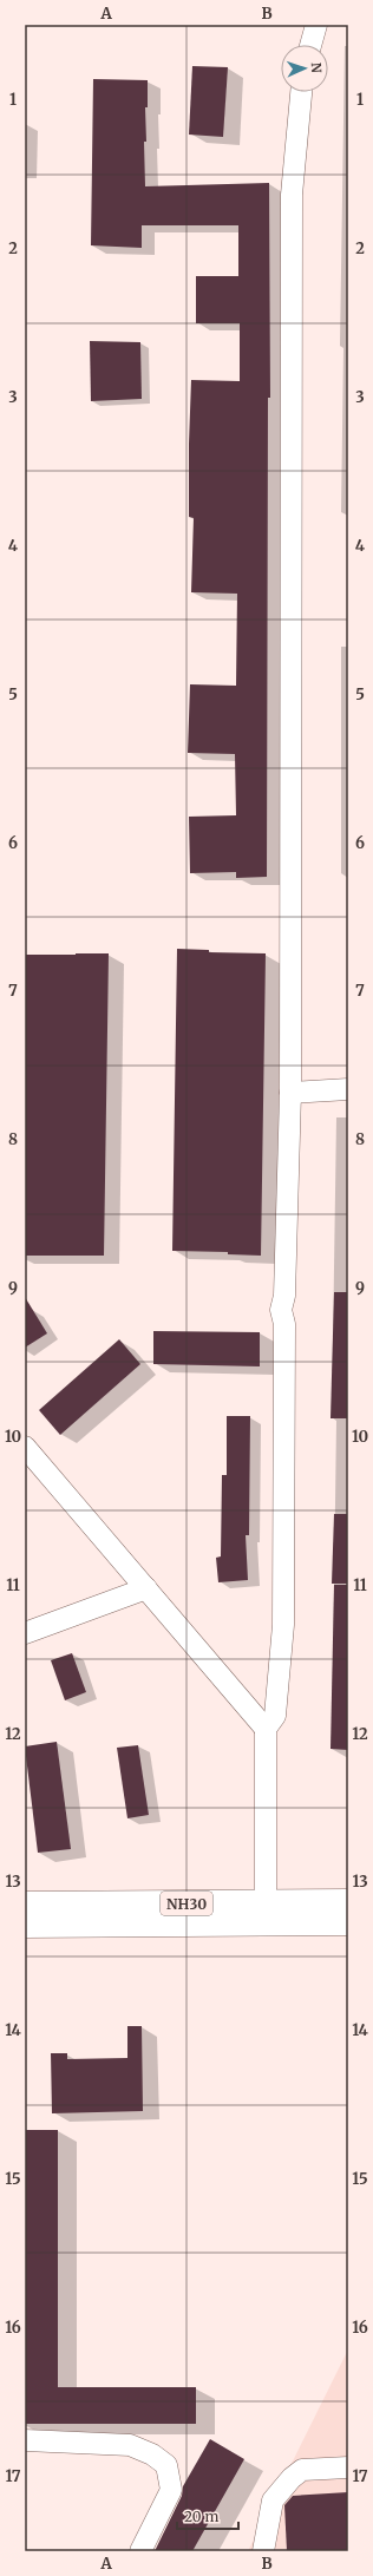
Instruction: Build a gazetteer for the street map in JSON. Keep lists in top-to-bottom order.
{
  "streets": {
    "highway": ["NH30"]
  },
  "scale_bar": "20 m",
  "north": "right",
  "grid": {
    "columns": ["A", "B"],
    "rows": [
      "1",
      "2",
      "3",
      "4",
      "5",
      "6",
      "7",
      "8",
      "9",
      "10",
      "11",
      "12",
      "13",
      "14",
      "15",
      "16",
      "17"
    ]
  }
}
